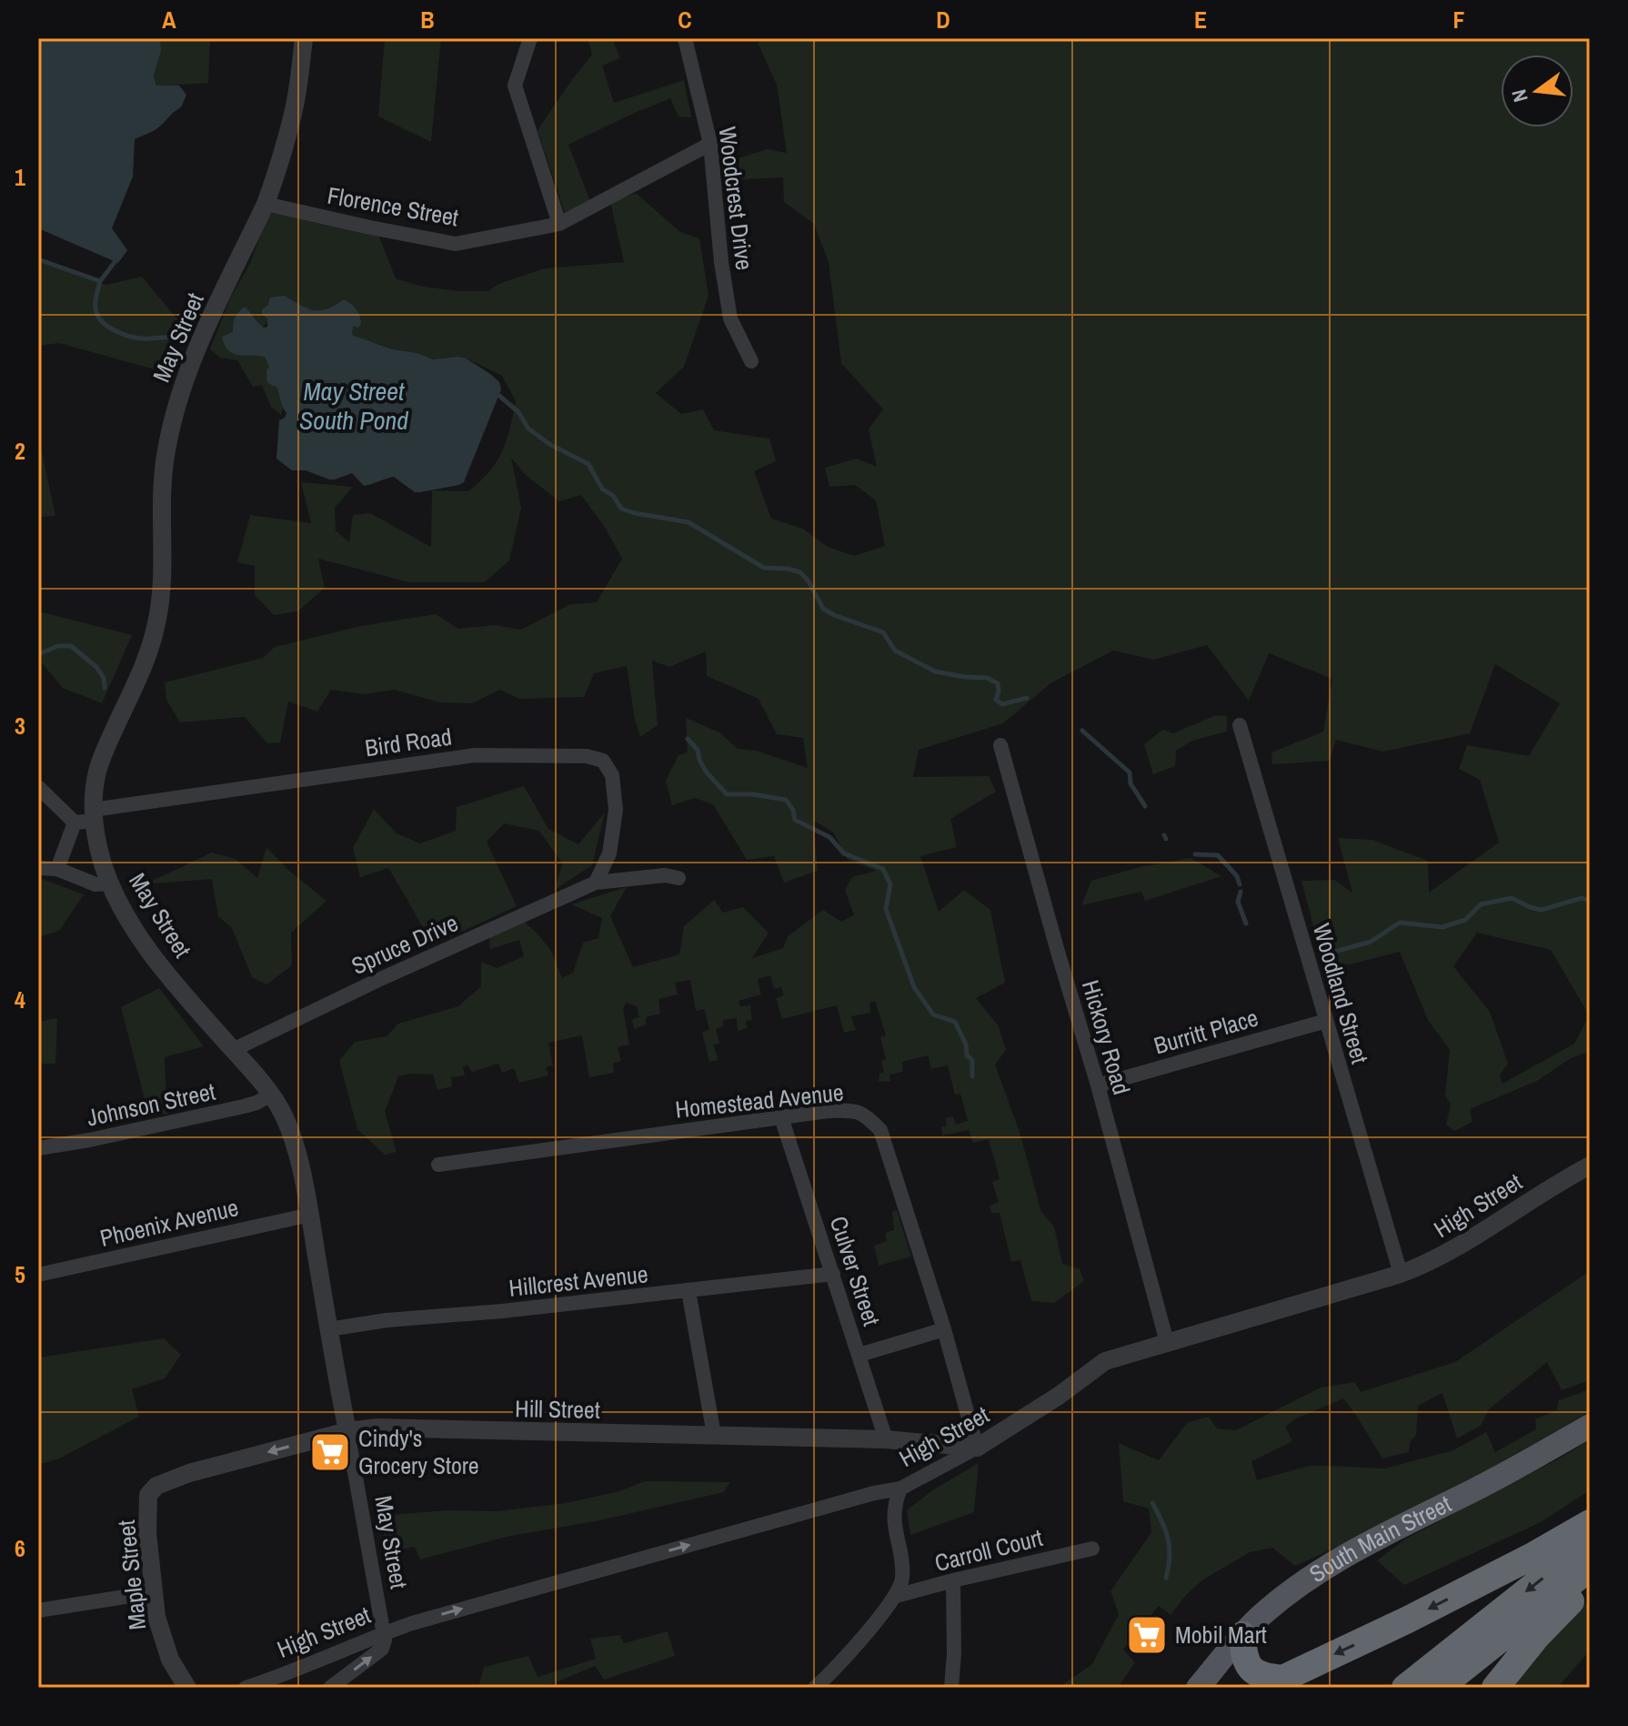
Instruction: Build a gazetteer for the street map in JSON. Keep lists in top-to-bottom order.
{
  "streets": {
    "main road": ["South Main Street"],
    "street": [
      "Woodcrest Drive",
      "Florence Street",
      "May Street",
      "Bird Road",
      "Spruce Drive",
      "Woodland Street",
      "Burritt Place",
      "Hickory Road",
      "Homestead Avenue",
      "Johnson Street",
      "High Street",
      "Phoenix Avenue",
      "Culver Street",
      "Hillcrest Avenue",
      "Hill Street",
      "Carroll Court",
      "Maple Street"
    ]
  },
  "crossings": [
    ["Woodcrest Drive", "Florence Street"],
    ["Florence Street", "May Street"],
    ["May Street", "Bird Road"],
    ["May Street", "Spruce Drive"],
    ["May Street", "Johnson Street"],
    ["May Street", "High Street"],
    ["May Street", "Phoenix Avenue"],
    ["May Street", "Hillcrest Avenue"],
    ["May Street", "Hill Street"],
    ["Bird Road", "Spruce Drive"],
    ["Woodland Street", "Burritt Place"],
    ["Woodland Street", "High Street"],
    ["Burritt Place", "Hickory Road"],
    ["Hickory Road", "High Street"],
    ["Homestead Avenue", "High Street"],
    ["Homestead Avenue", "Culver Street"],
    ["Homestead Avenue", "Hill Street"],
    ["High Street", "Hill Street"],
    ["Culver Street", "Hillcrest Avenue"],
    ["Culver Street", "Hill Street"],
    ["Hill Street", "Maple Street"]
  ],
  "one_way": ["High Street"],
  "water": ["May Street South Pond"],
  "places": {
    "supermarket": ["Cindy's Grocery Store", "Mobil Mart"]
  },
  "north": "left",
  "grid": {
    "columns": [
      "A",
      "B",
      "C",
      "D",
      "E",
      "F"
    ],
    "rows": [
      "1",
      "2",
      "3",
      "4",
      "5",
      "6"
    ]
  }
}
